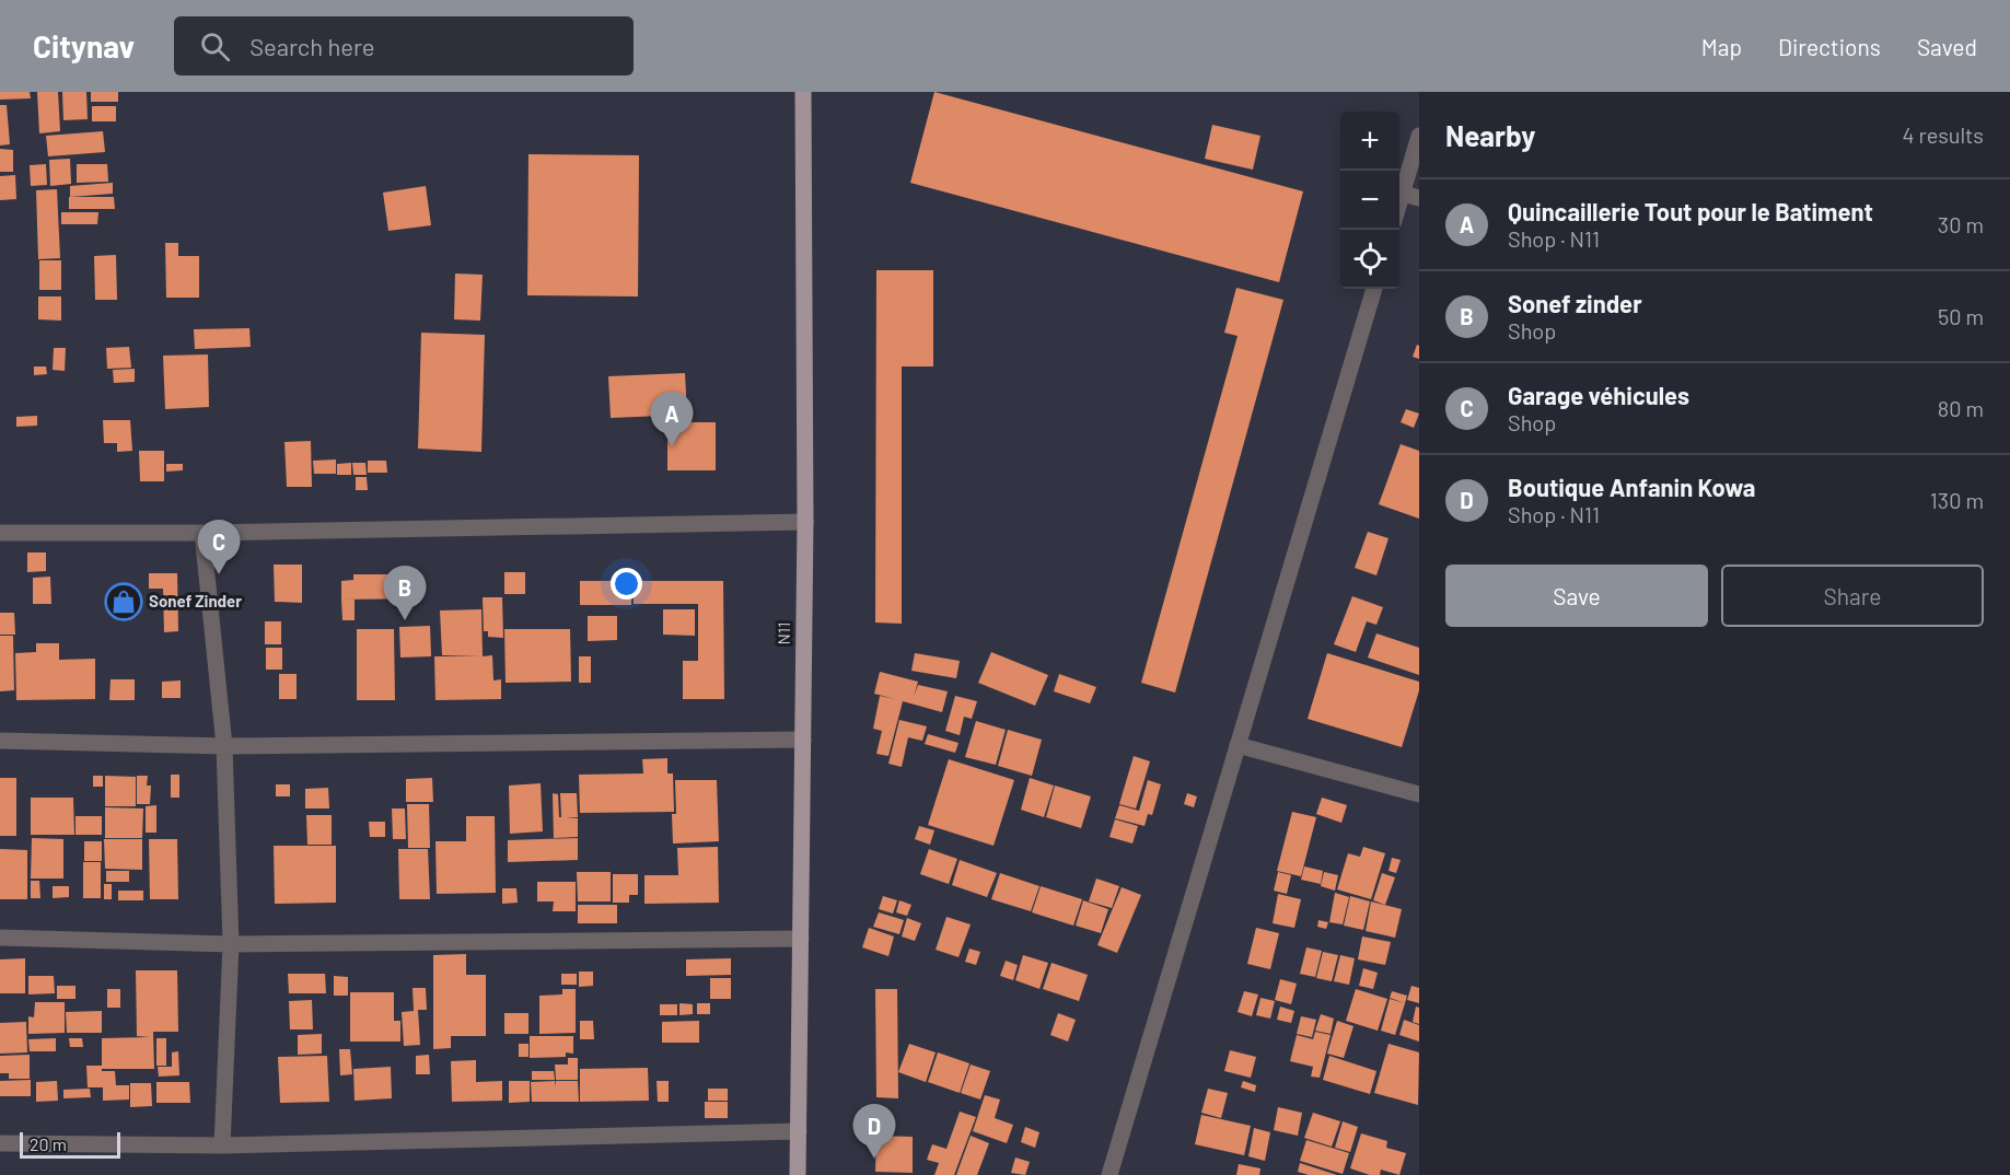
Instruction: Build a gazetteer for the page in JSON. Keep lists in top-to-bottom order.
{
  "streets": {
    "main road": ["N11"]
  },
  "places": {
    "shop": ["Sonef Zinder"]
  },
  "scale_bar": "20 m",
  "page": {
    "header": "Citynav",
    "search": "Search here",
    "nav": ["Map", "Directions", "Saved"],
    "heading": ["Nearby", "4 results"],
    "map_buttons": ["+", "−"],
    "list": [
      {
        "mark": "A",
        "name": "Quincaillerie Tout pour le Batiment",
        "note": "Shop · N11",
        "value": "30 m"
      },
      {
        "mark": "B",
        "name": "Sonef zinder",
        "note": "Shop",
        "value": "50 m"
      },
      {
        "mark": "C",
        "name": "Garage véhicules",
        "note": "Shop",
        "value": "80 m"
      },
      {
        "mark": "D",
        "name": "Boutique Anfanin Kowa",
        "note": "Shop · N11",
        "value": "130 m"
      }
    ],
    "pins": [
      "A",
      "C",
      "B",
      "D"
    ],
    "buttons": ["Save", "Share"],
    "scale": "20 m"
  }
}
